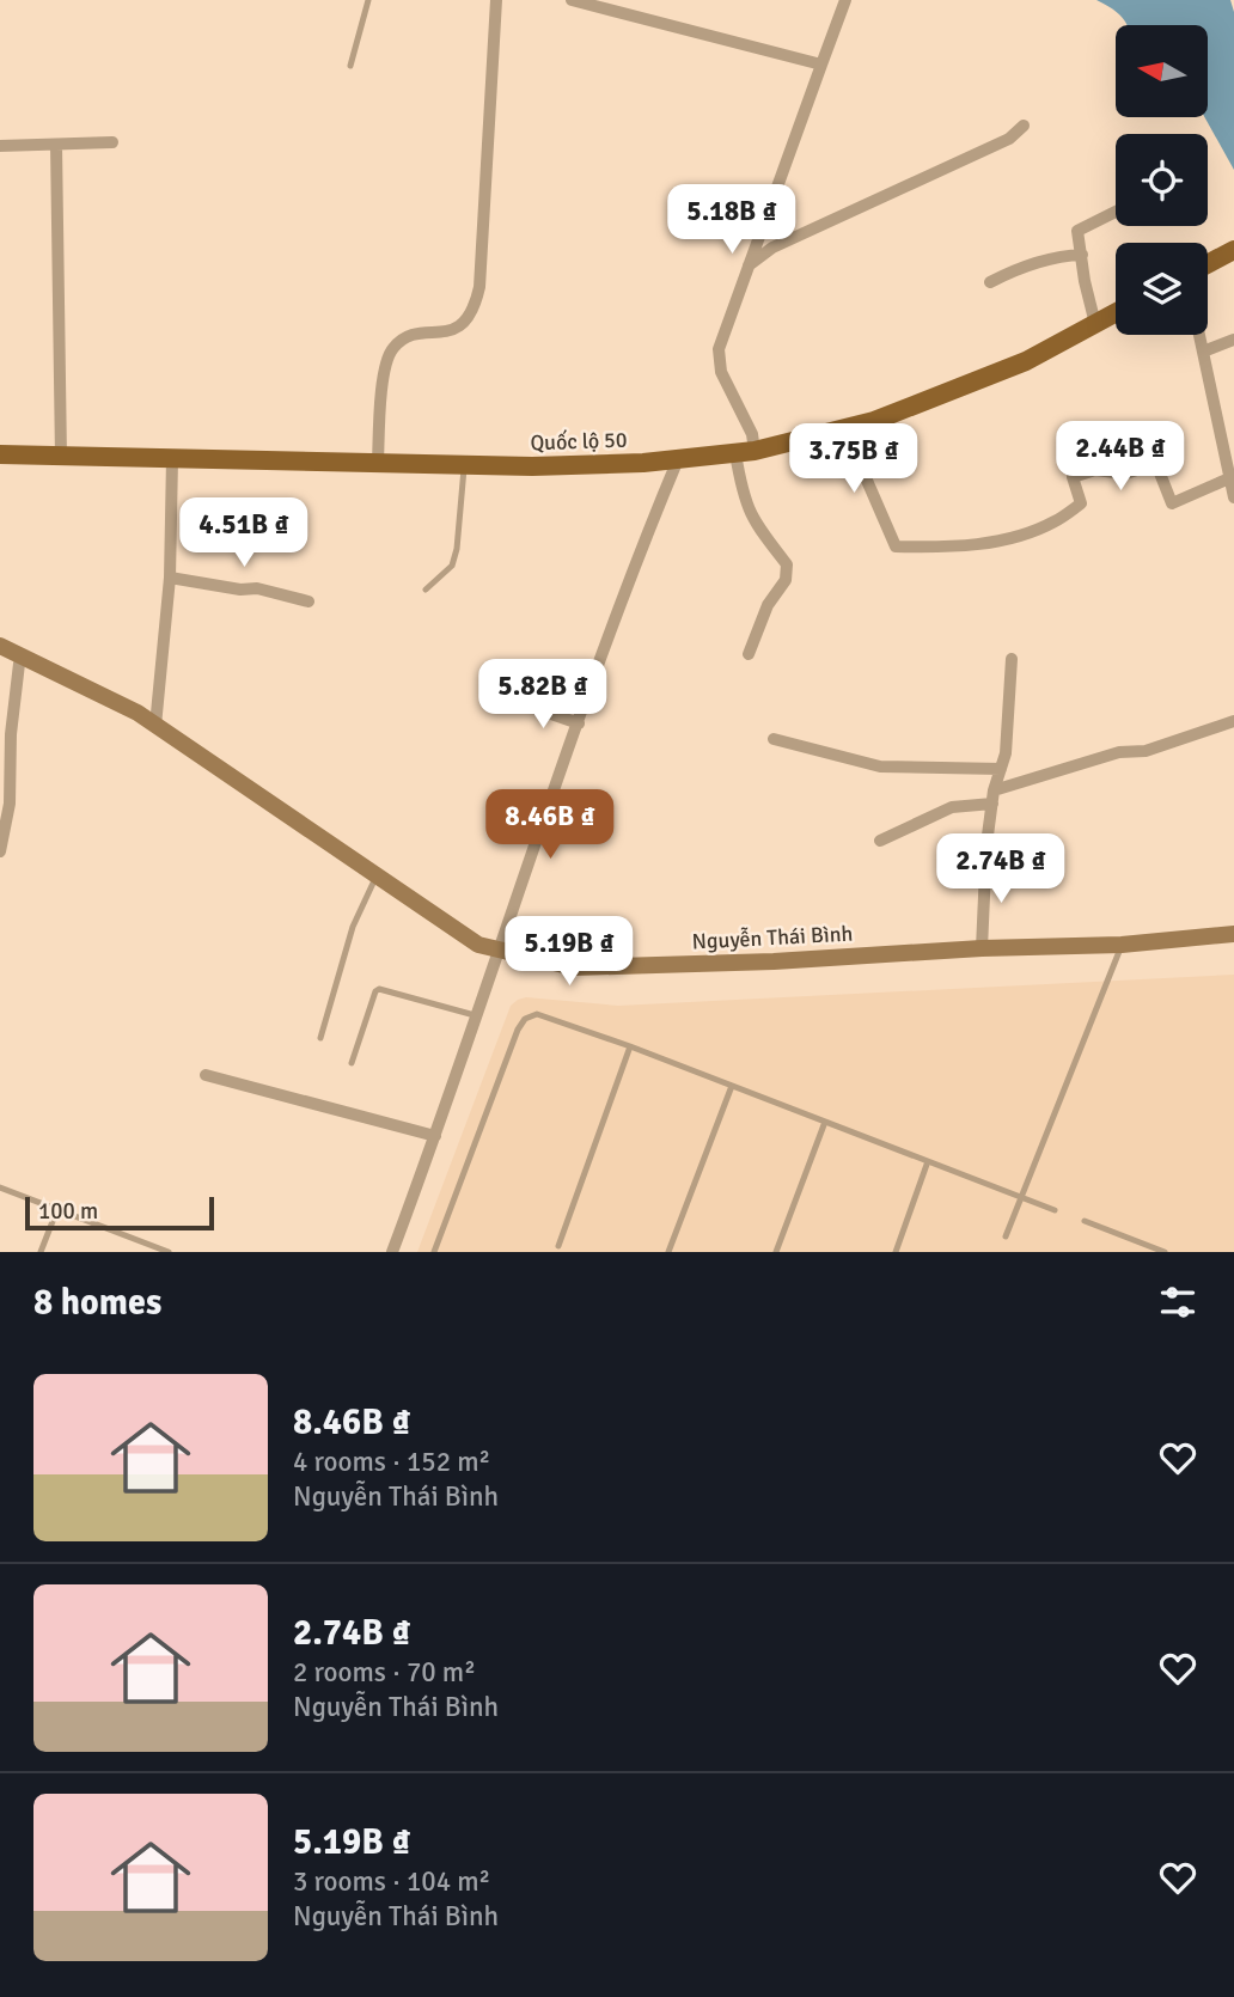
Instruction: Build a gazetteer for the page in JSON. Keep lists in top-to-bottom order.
{
  "streets": {
    "main road": ["Quốc lộ 50"],
    "street": ["Nguyễn Thái Bình"]
  },
  "scale_bar": "100 m",
  "north": "left",
  "page": {
    "price": [
      "5.18B ₫",
      "2.44B ₫",
      "3.75B ₫",
      "4.51B ₫",
      "5.82B ₫",
      "8.46B ₫",
      "2.74B ₫",
      "5.19B ₫"
    ],
    "scale": "100 m",
    "heading": "8 homes",
    "list": [
      {
        "name": "8.46B ₫",
        "note": "4 rooms · 152 m² · Nguyễn Thái Bình"
      },
      {
        "name": "2.74B ₫",
        "note": "2 rooms · 70 m² · Nguyễn Thái Bình"
      },
      {
        "name": "5.19B ₫",
        "note": "3 rooms · 104 m² · Nguyễn Thái Bình"
      }
    ]
  }
}
